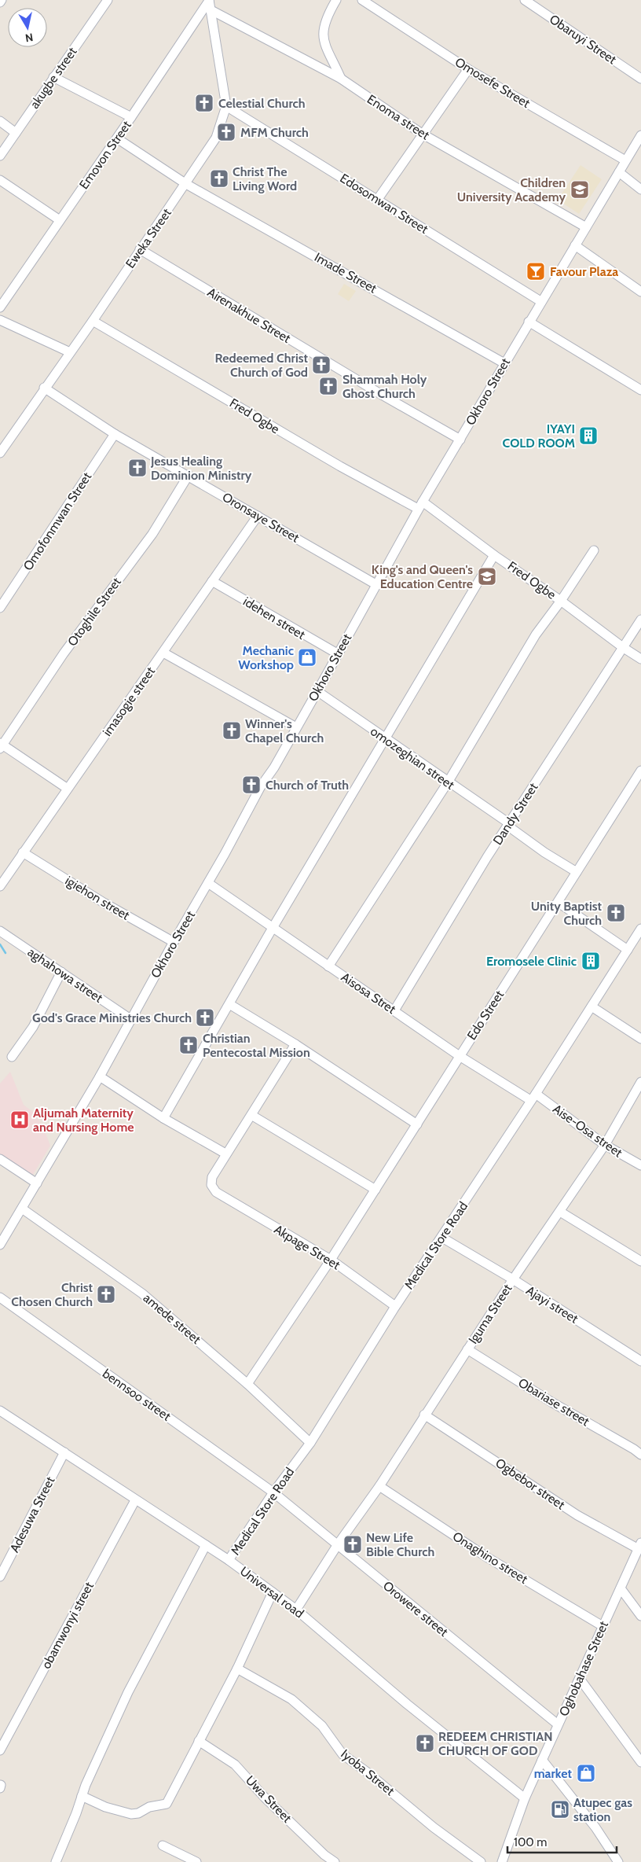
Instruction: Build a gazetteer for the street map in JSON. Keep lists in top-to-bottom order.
{
  "streets": {
    "street": [
      "Obaruyi Street",
      "akugbe street",
      "Omosefe Street",
      "Enoma street",
      "Emovon Street",
      "Edosomwan Street",
      "Eweka Street",
      "Imade Street",
      "Airenakhue Street",
      "Okhoro Street",
      "Fred Ogbe",
      "Oronsaye Street",
      "Omofonmwan Street",
      "Otoghile Street",
      "idehen street",
      "imasogie street",
      "omozeghian street",
      "Dandy Street",
      "igiehon street",
      "aghahowa street",
      "Aisosa Stret",
      "Edo Street",
      "Aise-Osa street",
      "Medical Store Road",
      "Akpage Street",
      "Ajayi street",
      "Iguma Street",
      "amede street",
      "bennsoo street",
      "Obariase street",
      "Ogbebor street",
      "Adesuwa Street",
      "Onaghino street",
      "Universal road",
      "Orowere street",
      "obamwonyi street",
      "Oghobahase Street",
      "Iyoba Street",
      "Uwa Street"
    ]
  },
  "crossings": [
    ["Omosefe Street", "Okhoro Street"],
    ["Enoma street", "Emovon Street"],
    ["Enoma street", "Eweka Street"],
    ["Enoma street", "Okhoro Street"],
    ["Emovon Street", "Eweka Street"],
    ["Emovon Street", "Imade Street"],
    ["Edosomwan Street", "Eweka Street"],
    ["Edosomwan Street", "Okhoro Street"],
    ["Eweka Street", "Imade Street"],
    ["Eweka Street", "Airenakhue Street"],
    ["Eweka Street", "Fred Ogbe"],
    ["Eweka Street", "Oronsaye Street"],
    ["Imade Street", "Okhoro Street"],
    ["Airenakhue Street", "Okhoro Street"],
    ["Okhoro Street", "Fred Ogbe"],
    ["Okhoro Street", "Oronsaye Street"],
    ["Okhoro Street", "idehen street"],
    ["Okhoro Street", "omozeghian street"],
    ["Okhoro Street", "igiehon street"],
    ["Okhoro Street", "aghahowa street"],
    ["Okhoro Street", "Aisosa Stret"],
    ["Okhoro Street", "amede street"],
    ["Fred Ogbe", "Dandy Street"],
    ["Oronsaye Street", "Omofonmwan Street"],
    ["Oronsaye Street", "Otoghile Street"],
    ["Oronsaye Street", "imasogie street"],
    ["idehen street", "imasogie street"],
    ["imasogie street", "igiehon street"],
    ["omozeghian street", "Dandy Street"],
    ["omozeghian street", "Edo Street"],
    ["Dandy Street", "Aisosa Stret"],
    ["Aisosa Stret", "Edo Street"],
    ["Aisosa Stret", "Aise-Osa street"],
    ["Aisosa Stret", "Medical Store Road"],
    ["Edo Street", "Akpage Street"],
    ["Edo Street", "amede street"],
    ["Aise-Osa street", "Medical Store Road"],
    ["Aise-Osa street", "Iguma Street"],
    ["Medical Store Road", "Akpage Street"],
    ["Medical Store Road", "Ajayi street"],
    ["Medical Store Road", "amede street"],
    ["Medical Store Road", "bennsoo street"],
    ["Medical Store Road", "Universal road"],
    ["Medical Store Road", "Orowere street"],
    ["Ajayi street", "Iguma Street"],
    ["Iguma Street", "Obariase street"],
    ["Iguma Street", "Ogbebor street"],
    ["Iguma Street", "Onaghino street"],
    ["Iguma Street", "Universal road"],
    ["Iguma Street", "Orowere street"],
    ["bennsoo street", "Orowere street"],
    ["Ogbebor street", "Oghobahase Street"],
    ["Adesuwa Street", "Universal road"],
    ["Onaghino street", "Oghobahase Street"],
    ["Universal road", "obamwonyi street"],
    ["Universal road", "Oghobahase Street"],
    ["Orowere street", "Oghobahase Street"]
  ],
  "places": {
    "church": [
      "Celestial Church",
      "MFM Church",
      "Christ The Living Word",
      "Redeemed Christ Church of God",
      "Shammah Holy Ghost Church",
      "Jesus Healing Dominion Ministry",
      "Winner's Chapel Church",
      "Church of Truth",
      "Unity Baptist Church",
      "God's Grace Ministries Church",
      "Christian Pentecostal Mission",
      "Christ Chosen Church",
      "New Life Bible Church",
      "REDEEM CHRISTIAN CHURCH OF GOD"
    ],
    "school or university": ["Children University Academy", "King's and Queen's Education Centre"],
    "bar": ["Favour Plaza"],
    "building": ["IYAYI COLD ROOM", "Eromosele Clinic"],
    "shop": ["Mechanic Workshop", "market"],
    "hospital": ["Aljumah Maternity and Nursing Home"],
    "fuel station": ["Atupec gas station"]
  },
  "scale_bar": "100 m",
  "north": "bottom"
}
